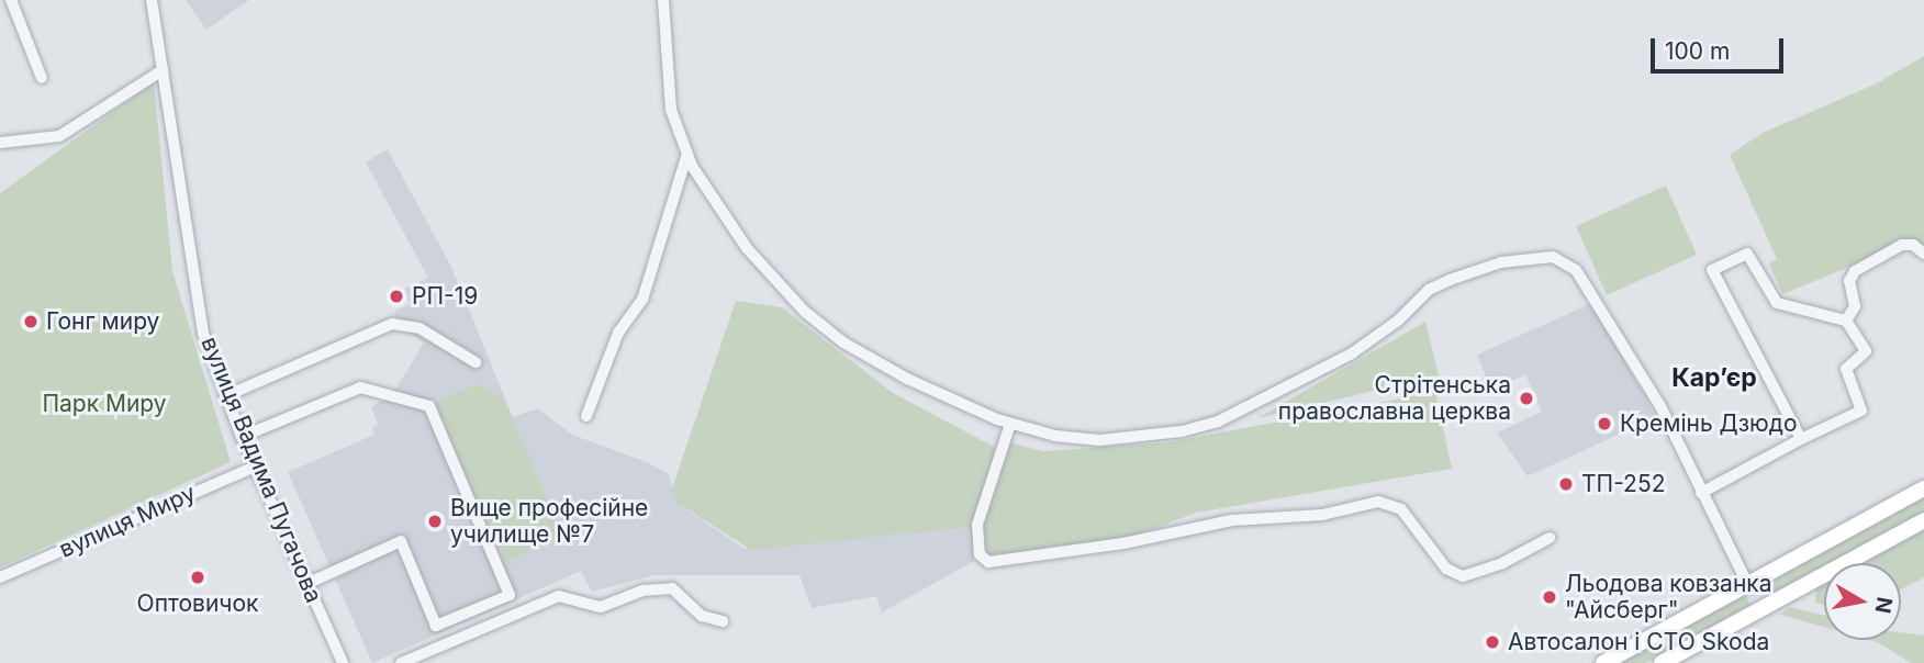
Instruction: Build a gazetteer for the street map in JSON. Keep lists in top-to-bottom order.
{
  "streets": {
    "street": ["вулиця Вадима Пугачова", "вулиця Миру"]
  },
  "crossings": [
    ["вулиця Вадима Пугачова", "вулиця Миру"]
  ],
  "districts": ["Кар’єр"],
  "parks": ["Парк Миру"],
  "places": [
    "РП-19",
    "Гонг миру",
    "Стрітенська православна церква",
    "Кремінь Дзюдо",
    "ТП-252",
    "Вище професійне училище №7",
    "Оптовичок",
    "Льодова ковзанка \"Айсберг\"",
    "Автосалон і СТО Skoda"
  ],
  "scale_bar": "100 m",
  "north": "right"
}
